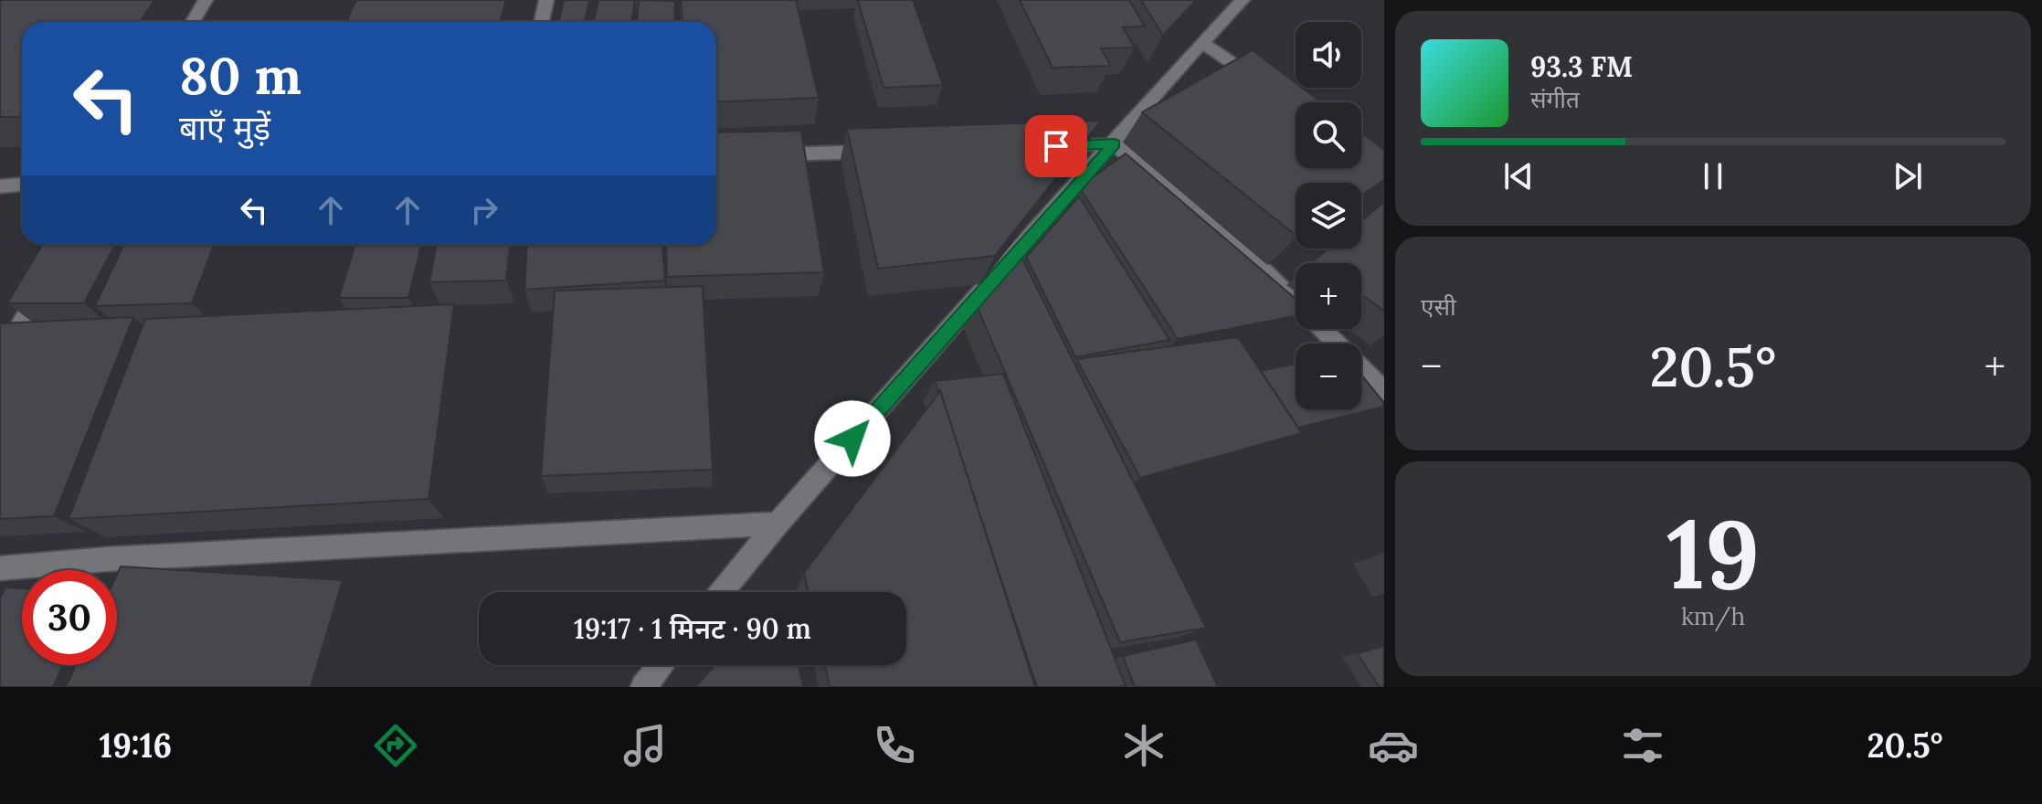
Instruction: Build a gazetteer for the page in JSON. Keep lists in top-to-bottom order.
{
  "page": {
    "map_buttons": ["+", "−"],
    "turn": ["80 m", "बाएँ मुड़ें"],
    "song": ["93.3 FM", "संगीत"],
    "tile": [
      "एसी",
      ["19", "km/h"]
    ],
    "heat": ["−", "20.5°", "+"],
    "limit": "30",
    "trip": "19:17 · 1 मिनट · 90 m",
    "tabs": ["19:16", "20.5°"]
  }
}
